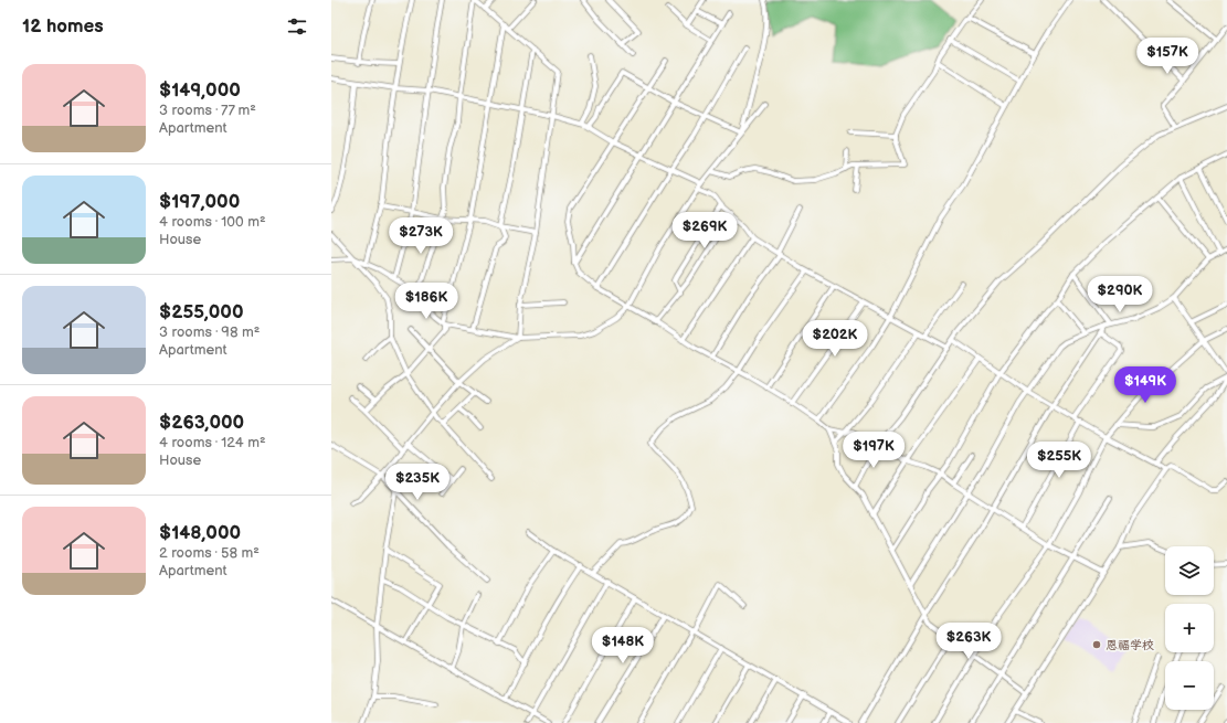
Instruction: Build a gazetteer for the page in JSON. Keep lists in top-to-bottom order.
{
  "places": ["恩福学校"],
  "page": {
    "heading": "12 homes",
    "price": [
      "$157K",
      "$269K",
      "$273K",
      "$290K",
      "$186K",
      "$202K",
      "$149K",
      "$197K",
      "$255K",
      "$235K",
      "$263K",
      "$148K"
    ],
    "list": [
      {
        "name": "$149,000",
        "note": "3 rooms · 77 m² · Apartment"
      },
      {
        "name": "$197,000",
        "note": "4 rooms · 100 m² · House"
      },
      {
        "name": "$255,000",
        "note": "3 rooms · 98 m² · Apartment"
      },
      {
        "name": "$263,000",
        "note": "4 rooms · 124 m² · House"
      },
      {
        "name": "$148,000",
        "note": "2 rooms · 58 m² · Apartment"
      }
    ],
    "map_buttons": ["+", "−"]
  }
}
